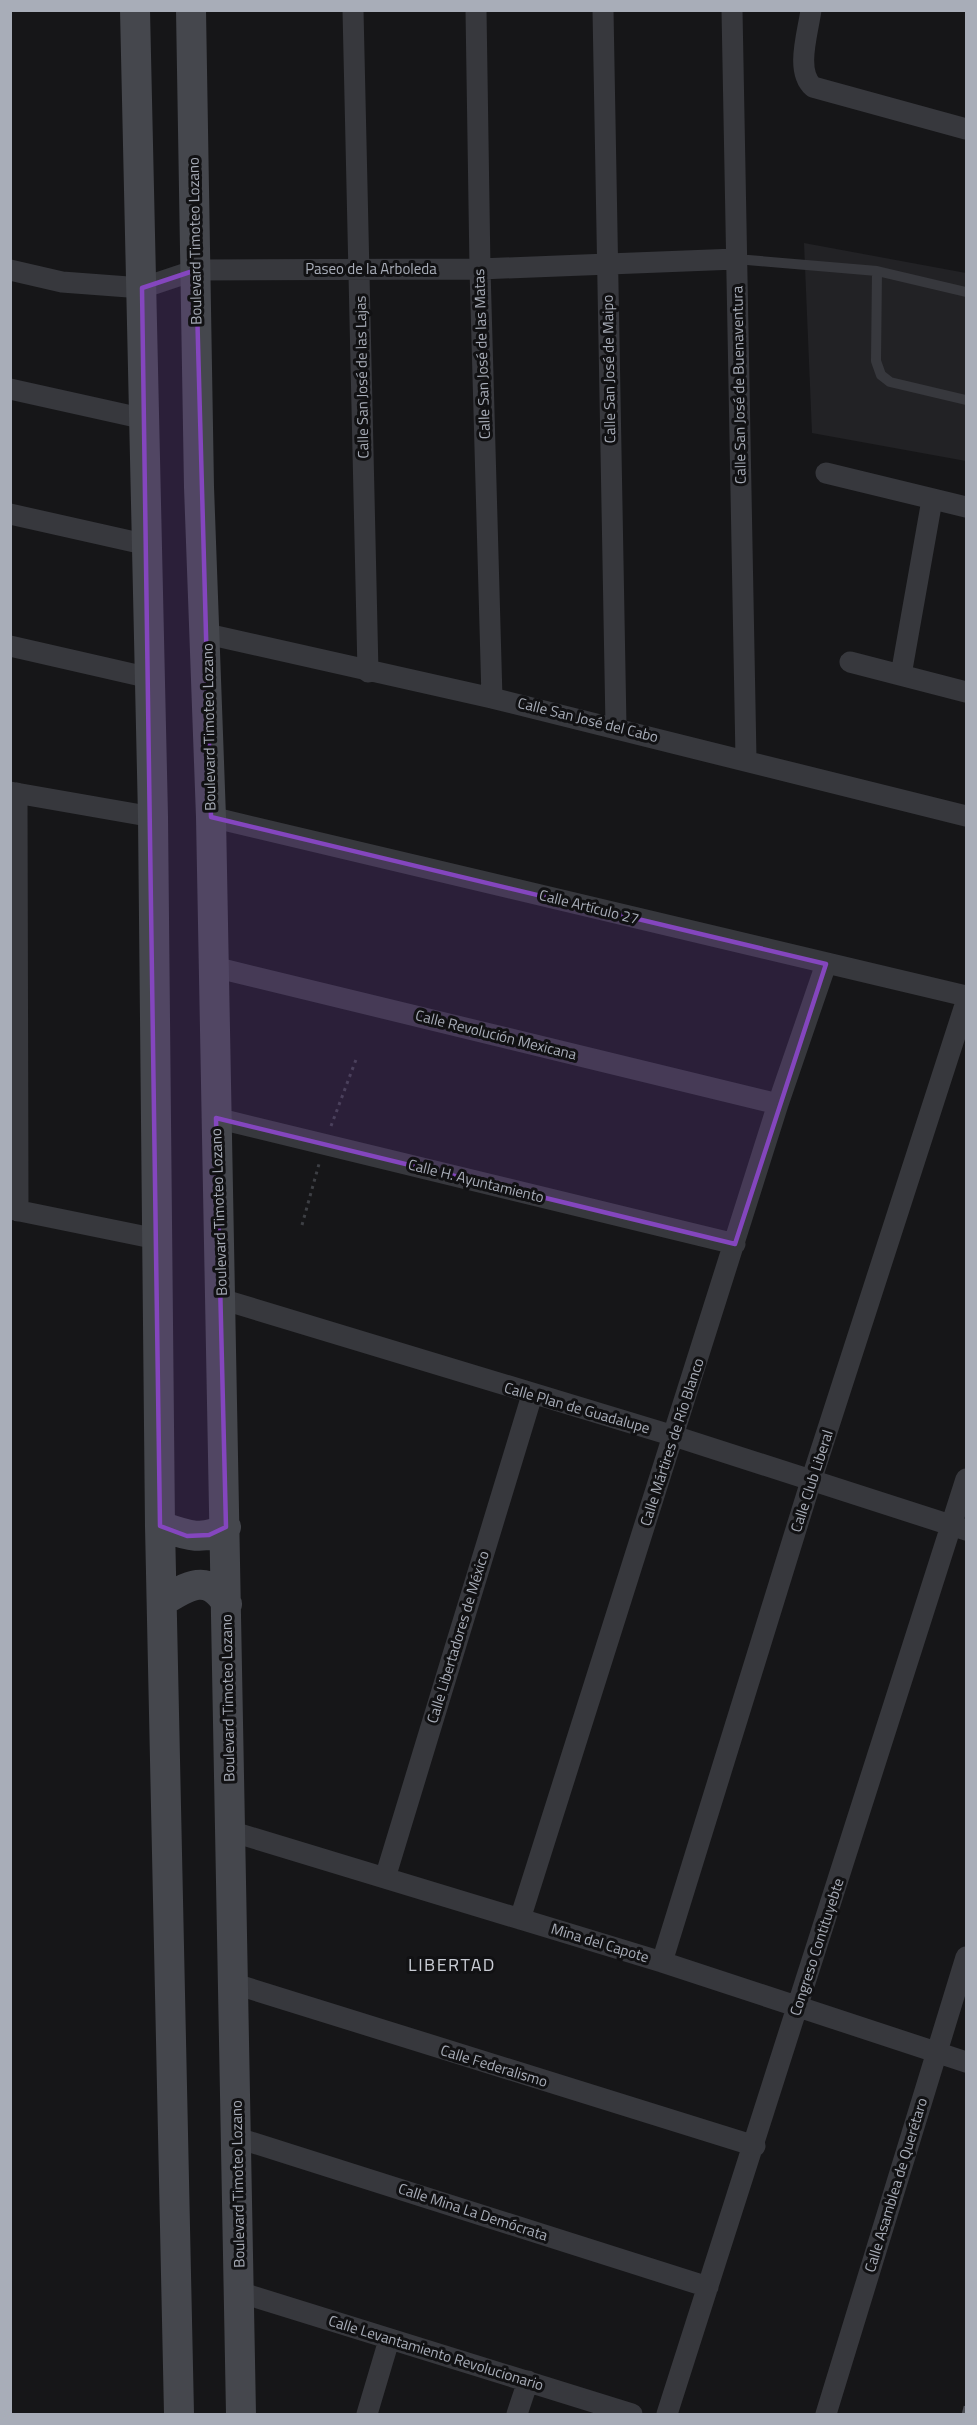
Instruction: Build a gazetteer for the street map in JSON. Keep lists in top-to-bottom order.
{
  "streets": {
    "main road": ["Boulevard Timoteo Lozano"],
    "street": [
      "Paseo de la Arboleda",
      "Calle San José de las Matas",
      "Calle San José de Maipo",
      "Calle San José de las Lajas",
      "Calle San José de Buenaventura",
      "Calle San José del Cabo",
      "Calle Artículo 27",
      "Calle Revolución Mexicana",
      "Calle H. Ayuntamiento",
      "Calle Plan de Guadalupe",
      "Calle Mártires de Río Blanco",
      "Calle Club Liberal",
      "Calle Libertadores de México",
      "Mina del Capote",
      "Congreso Contituyebte",
      "Calle Federalismo",
      "Calle Asamblea de Querétaro",
      "Calle Mina La Demócrata",
      "Calle Levantamiento Revolucionario"
    ]
  },
  "crossings": [
    ["Boulevard Timoteo Lozano", "Paseo de la Arboleda"],
    ["Boulevard Timoteo Lozano", "Calle San José del Cabo"],
    ["Boulevard Timoteo Lozano", "Calle Artículo 27"],
    ["Boulevard Timoteo Lozano", "Calle Revolución Mexicana"],
    ["Boulevard Timoteo Lozano", "Calle H. Ayuntamiento"],
    ["Boulevard Timoteo Lozano", "Calle Plan de Guadalupe"],
    ["Boulevard Timoteo Lozano", "Mina del Capote"],
    ["Boulevard Timoteo Lozano", "Calle Federalismo"],
    ["Boulevard Timoteo Lozano", "Calle Mina La Demócrata"],
    ["Boulevard Timoteo Lozano", "Calle Levantamiento Revolucionario"],
    ["Paseo de la Arboleda", "Calle San José de las Matas"],
    ["Paseo de la Arboleda", "Calle San José de Maipo"],
    ["Paseo de la Arboleda", "Calle San José de las Lajas"],
    ["Paseo de la Arboleda", "Calle San José de Buenaventura"],
    ["Calle San José de las Matas", "Calle San José del Cabo"],
    ["Calle San José de Maipo", "Calle San José del Cabo"],
    ["Calle San José de las Lajas", "Calle San José del Cabo"],
    ["Calle San José de Buenaventura", "Calle San José del Cabo"],
    ["Calle Artículo 27", "Calle Mártires de Río Blanco"],
    ["Calle Revolución Mexicana", "Calle Mártires de Río Blanco"],
    ["Calle H. Ayuntamiento", "Calle Mártires de Río Blanco"],
    ["Calle Plan de Guadalupe", "Calle Mártires de Río Blanco"],
    ["Calle Plan de Guadalupe", "Calle Club Liberal"],
    ["Calle Plan de Guadalupe", "Calle Libertadores de México"],
    ["Calle Plan de Guadalupe", "Congreso Contituyebte"],
    ["Calle Mártires de Río Blanco", "Mina del Capote"],
    ["Calle Club Liberal", "Mina del Capote"],
    ["Calle Libertadores de México", "Mina del Capote"],
    ["Mina del Capote", "Congreso Contituyebte"],
    ["Mina del Capote", "Calle Asamblea de Querétaro"],
    ["Congreso Contituyebte", "Calle Federalismo"],
    ["Congreso Contituyebte", "Calle Mina La Demócrata"]
  ],
  "districts": ["LIBERTAD"]
}
